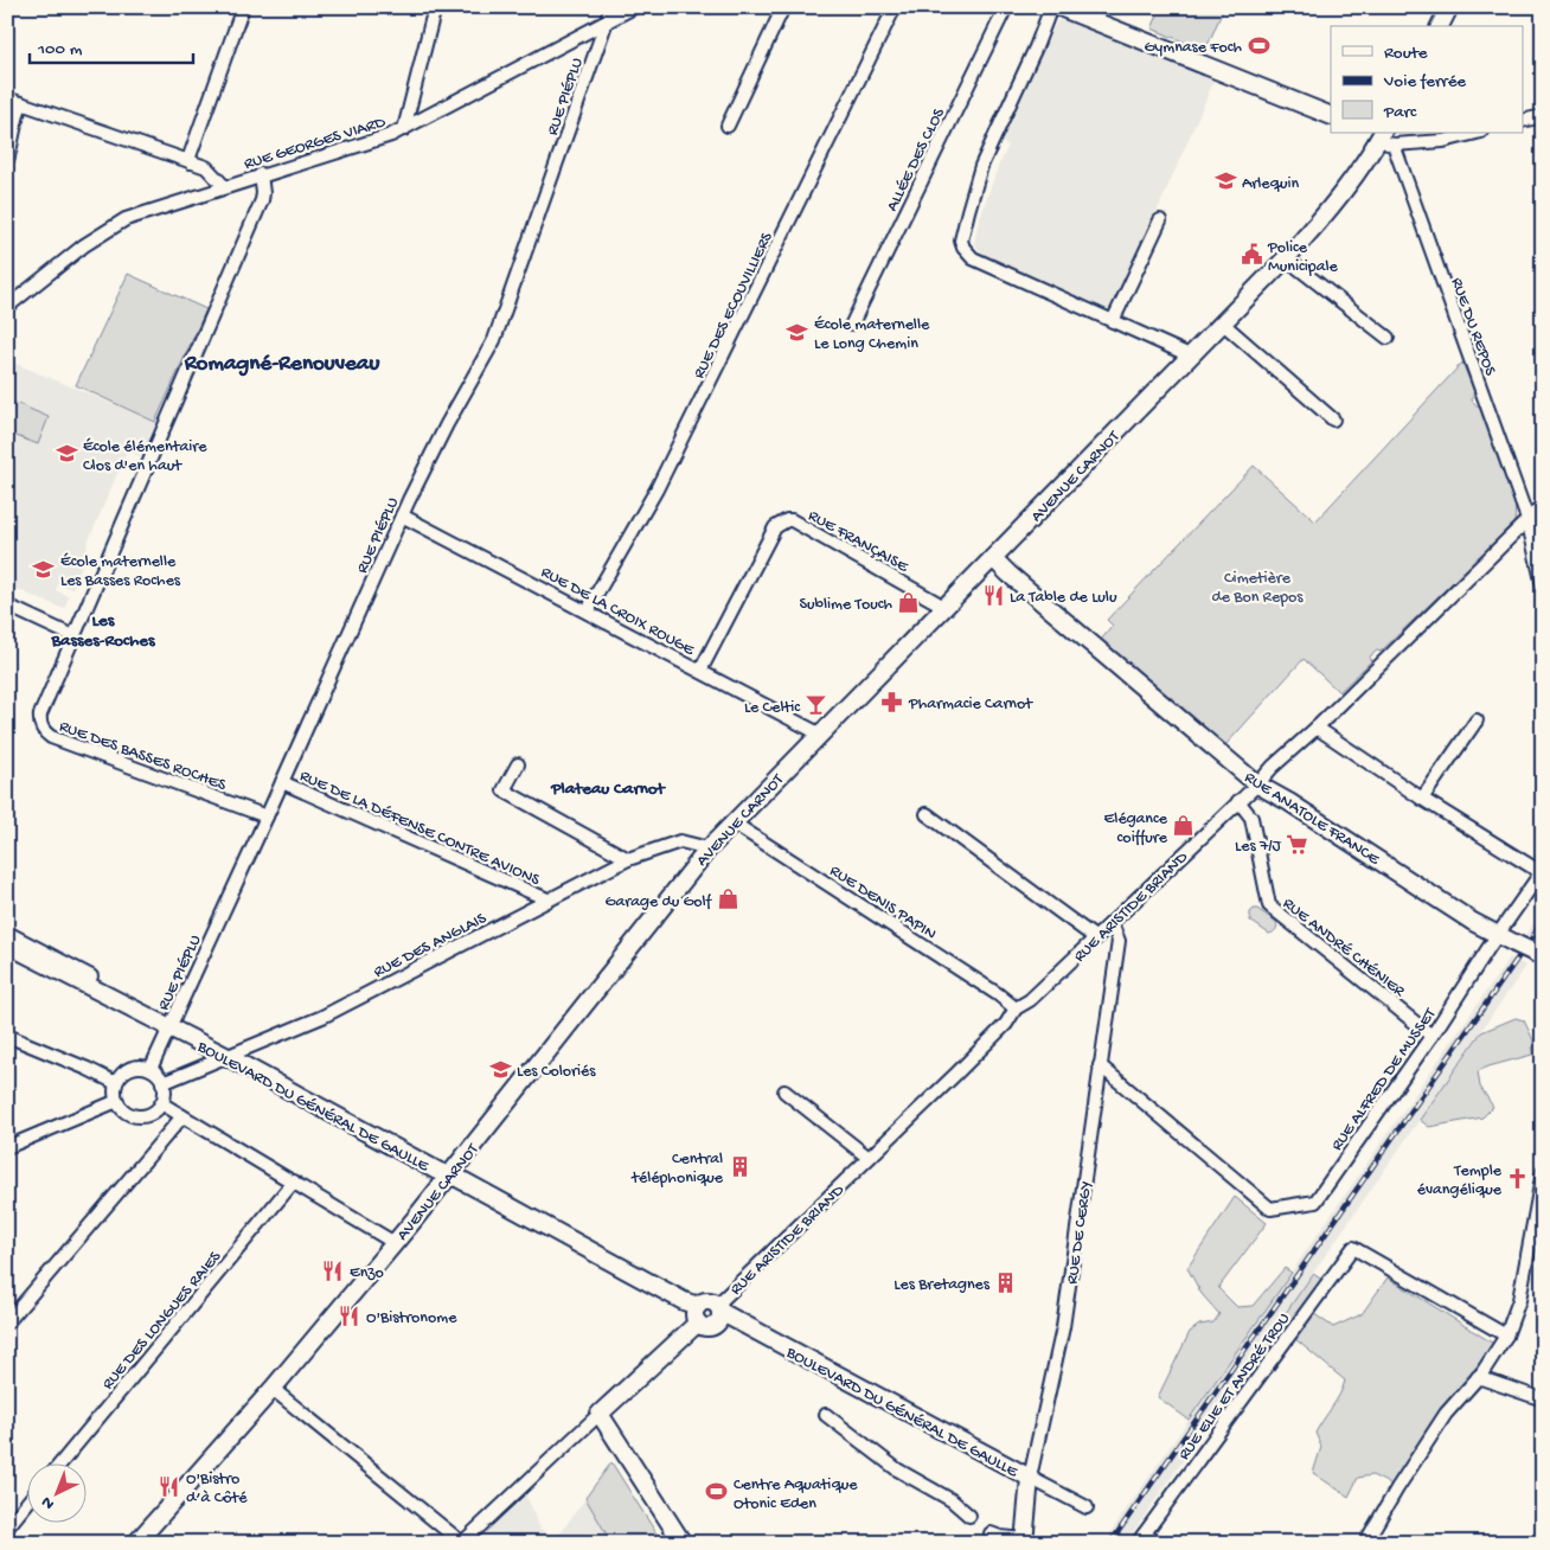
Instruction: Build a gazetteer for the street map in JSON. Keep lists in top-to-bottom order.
{
  "streets": {
    "street": [
      "RUE PIÉPLU",
      "RUE GEORGES VIARD",
      "ALLÉE DES CLOS",
      "RUE DES ECOUVILLIERS",
      "RUE DU REPOS",
      "AVENUE CARNOT",
      "RUE FRANÇAISE",
      "RUE DE LA CROIX ROUGE",
      "RUE DES BASSES ROCHES",
      "RUE ANATOLE FRANCE",
      "RUE DE LA DÉFENSE CONTRE AVIONS",
      "RUE DENIS PAPIN",
      "RUE ARISTIDE BRIAND",
      "RUE DES ANGLAIS",
      "RUE ANDRÉ CHÉNIER",
      "RUE ALFRED DE MUSSET",
      "BOULEVARD DU GÉNÉRAL DE GAULLE",
      "RUE DE CERGY",
      "RUE DES LONGUES RAIES",
      "RUE ELIE ET ANDRÉ TROU"
    ]
  },
  "crossings": [
    ["RUE PIÉPLU", "RUE GEORGES VIARD"],
    ["RUE PIÉPLU", "RUE DE LA CROIX ROUGE"],
    ["RUE PIÉPLU", "RUE DES BASSES ROCHES"],
    ["RUE PIÉPLU", "RUE DE LA DÉFENSE CONTRE AVIONS"],
    ["RUE PIÉPLU", "RUE DES ANGLAIS"],
    ["RUE PIÉPLU", "BOULEVARD DU GÉNÉRAL DE GAULLE"],
    ["RUE GEORGES VIARD", "RUE DES BASSES ROCHES"],
    ["RUE DES ECOUVILLIERS", "RUE DE LA CROIX ROUGE"],
    ["RUE DU REPOS", "AVENUE CARNOT"],
    ["RUE DU REPOS", "RUE ARISTIDE BRIAND"],
    ["AVENUE CARNOT", "RUE FRANÇAISE"],
    ["AVENUE CARNOT", "RUE DE LA CROIX ROUGE"],
    ["AVENUE CARNOT", "RUE ANATOLE FRANCE"],
    ["AVENUE CARNOT", "RUE DENIS PAPIN"],
    ["AVENUE CARNOT", "RUE DES ANGLAIS"],
    ["AVENUE CARNOT", "BOULEVARD DU GÉNÉRAL DE GAULLE"],
    ["RUE FRANÇAISE", "RUE DE LA CROIX ROUGE"],
    ["RUE ANATOLE FRANCE", "RUE ARISTIDE BRIAND"],
    ["RUE ANATOLE FRANCE", "RUE ALFRED DE MUSSET"],
    ["RUE DE LA DÉFENSE CONTRE AVIONS", "RUE DES ANGLAIS"],
    ["RUE DENIS PAPIN", "RUE ARISTIDE BRIAND"],
    ["RUE ARISTIDE BRIAND", "RUE ANDRÉ CHÉNIER"],
    ["RUE ARISTIDE BRIAND", "BOULEVARD DU GÉNÉRAL DE GAULLE"],
    ["RUE ARISTIDE BRIAND", "RUE DE CERGY"],
    ["RUE DES ANGLAIS", "BOULEVARD DU GÉNÉRAL DE GAULLE"],
    ["RUE ANDRÉ CHÉNIER", "RUE ALFRED DE MUSSET"],
    ["RUE ALFRED DE MUSSET", "RUE DE CERGY"],
    ["BOULEVARD DU GÉNÉRAL DE GAULLE", "RUE DE CERGY"]
  ],
  "districts": ["Romagné-Renouveau", "Les Basses-Roches", "Plateau Carnot"],
  "parks": ["Cimetière de Bon Repos"],
  "places": {
    "sports": ["Gymnase Foch", "Centre Aquatique Otonic Eden"],
    "school or university": [
      "Arlequin",
      "École maternelle Le Long Chemin",
      "École élémentaire Clos d'en haut",
      "École maternelle Les Basses Roches",
      "Les Coloriés"
    ],
    "public building": ["Police Municipale"],
    "restaurant": [
      "La Table de Lulu",
      "Enzo",
      "O'Bistronome",
      "O'Bistro d’à Côté"
    ],
    "shop": ["Sublime Touch", "Elégance coiffure", "Garage du Golf"],
    "pharmacy": ["Pharmacie Carnot"],
    "bar": ["Le Celtic"],
    "supermarket": ["Les 7/J"],
    "building": ["Central téléphonique", "Les Bretagnes"],
    "church": ["Temple évangélique"]
  },
  "legend": ["Route", "Voie ferrée", "Parc"],
  "scale_bar": "100 m",
  "north": "bottom left"
}
